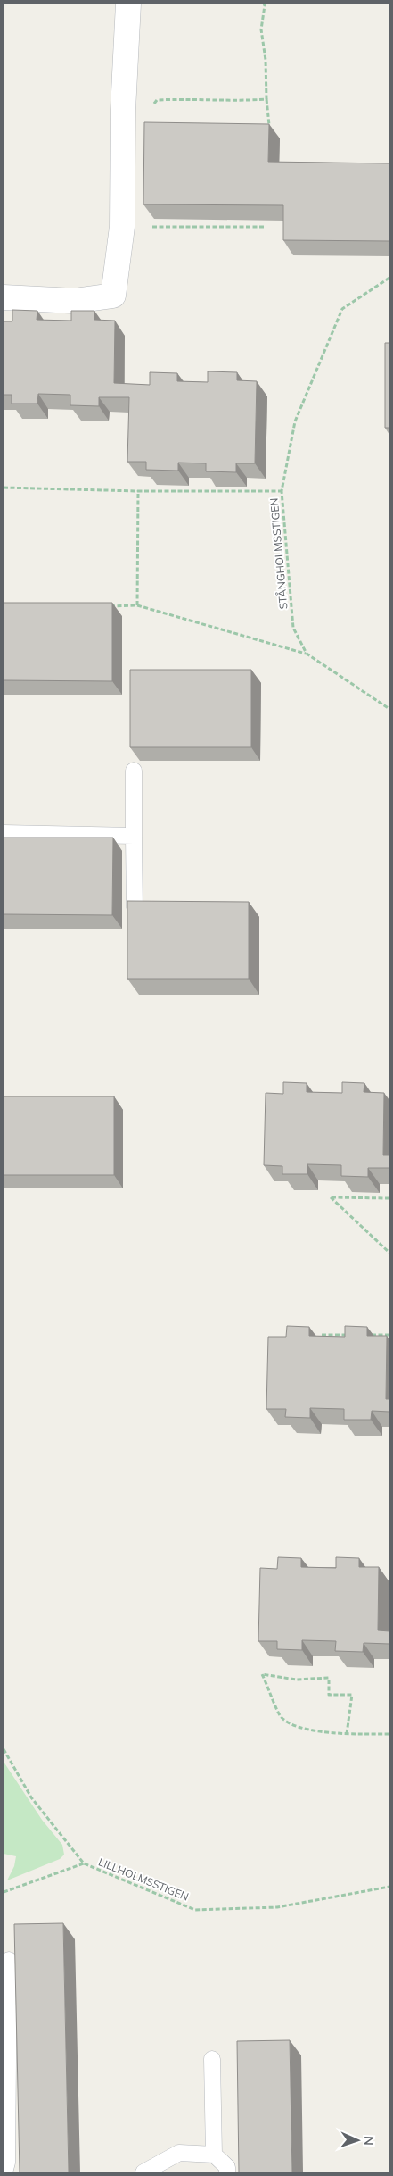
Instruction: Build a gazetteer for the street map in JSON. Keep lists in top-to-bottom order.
{
  "streets": {
    "path": ["STÅNGHOLMSSTIGEN", "LILLHOLMSSTIGEN"]
  },
  "north": "right"
}
